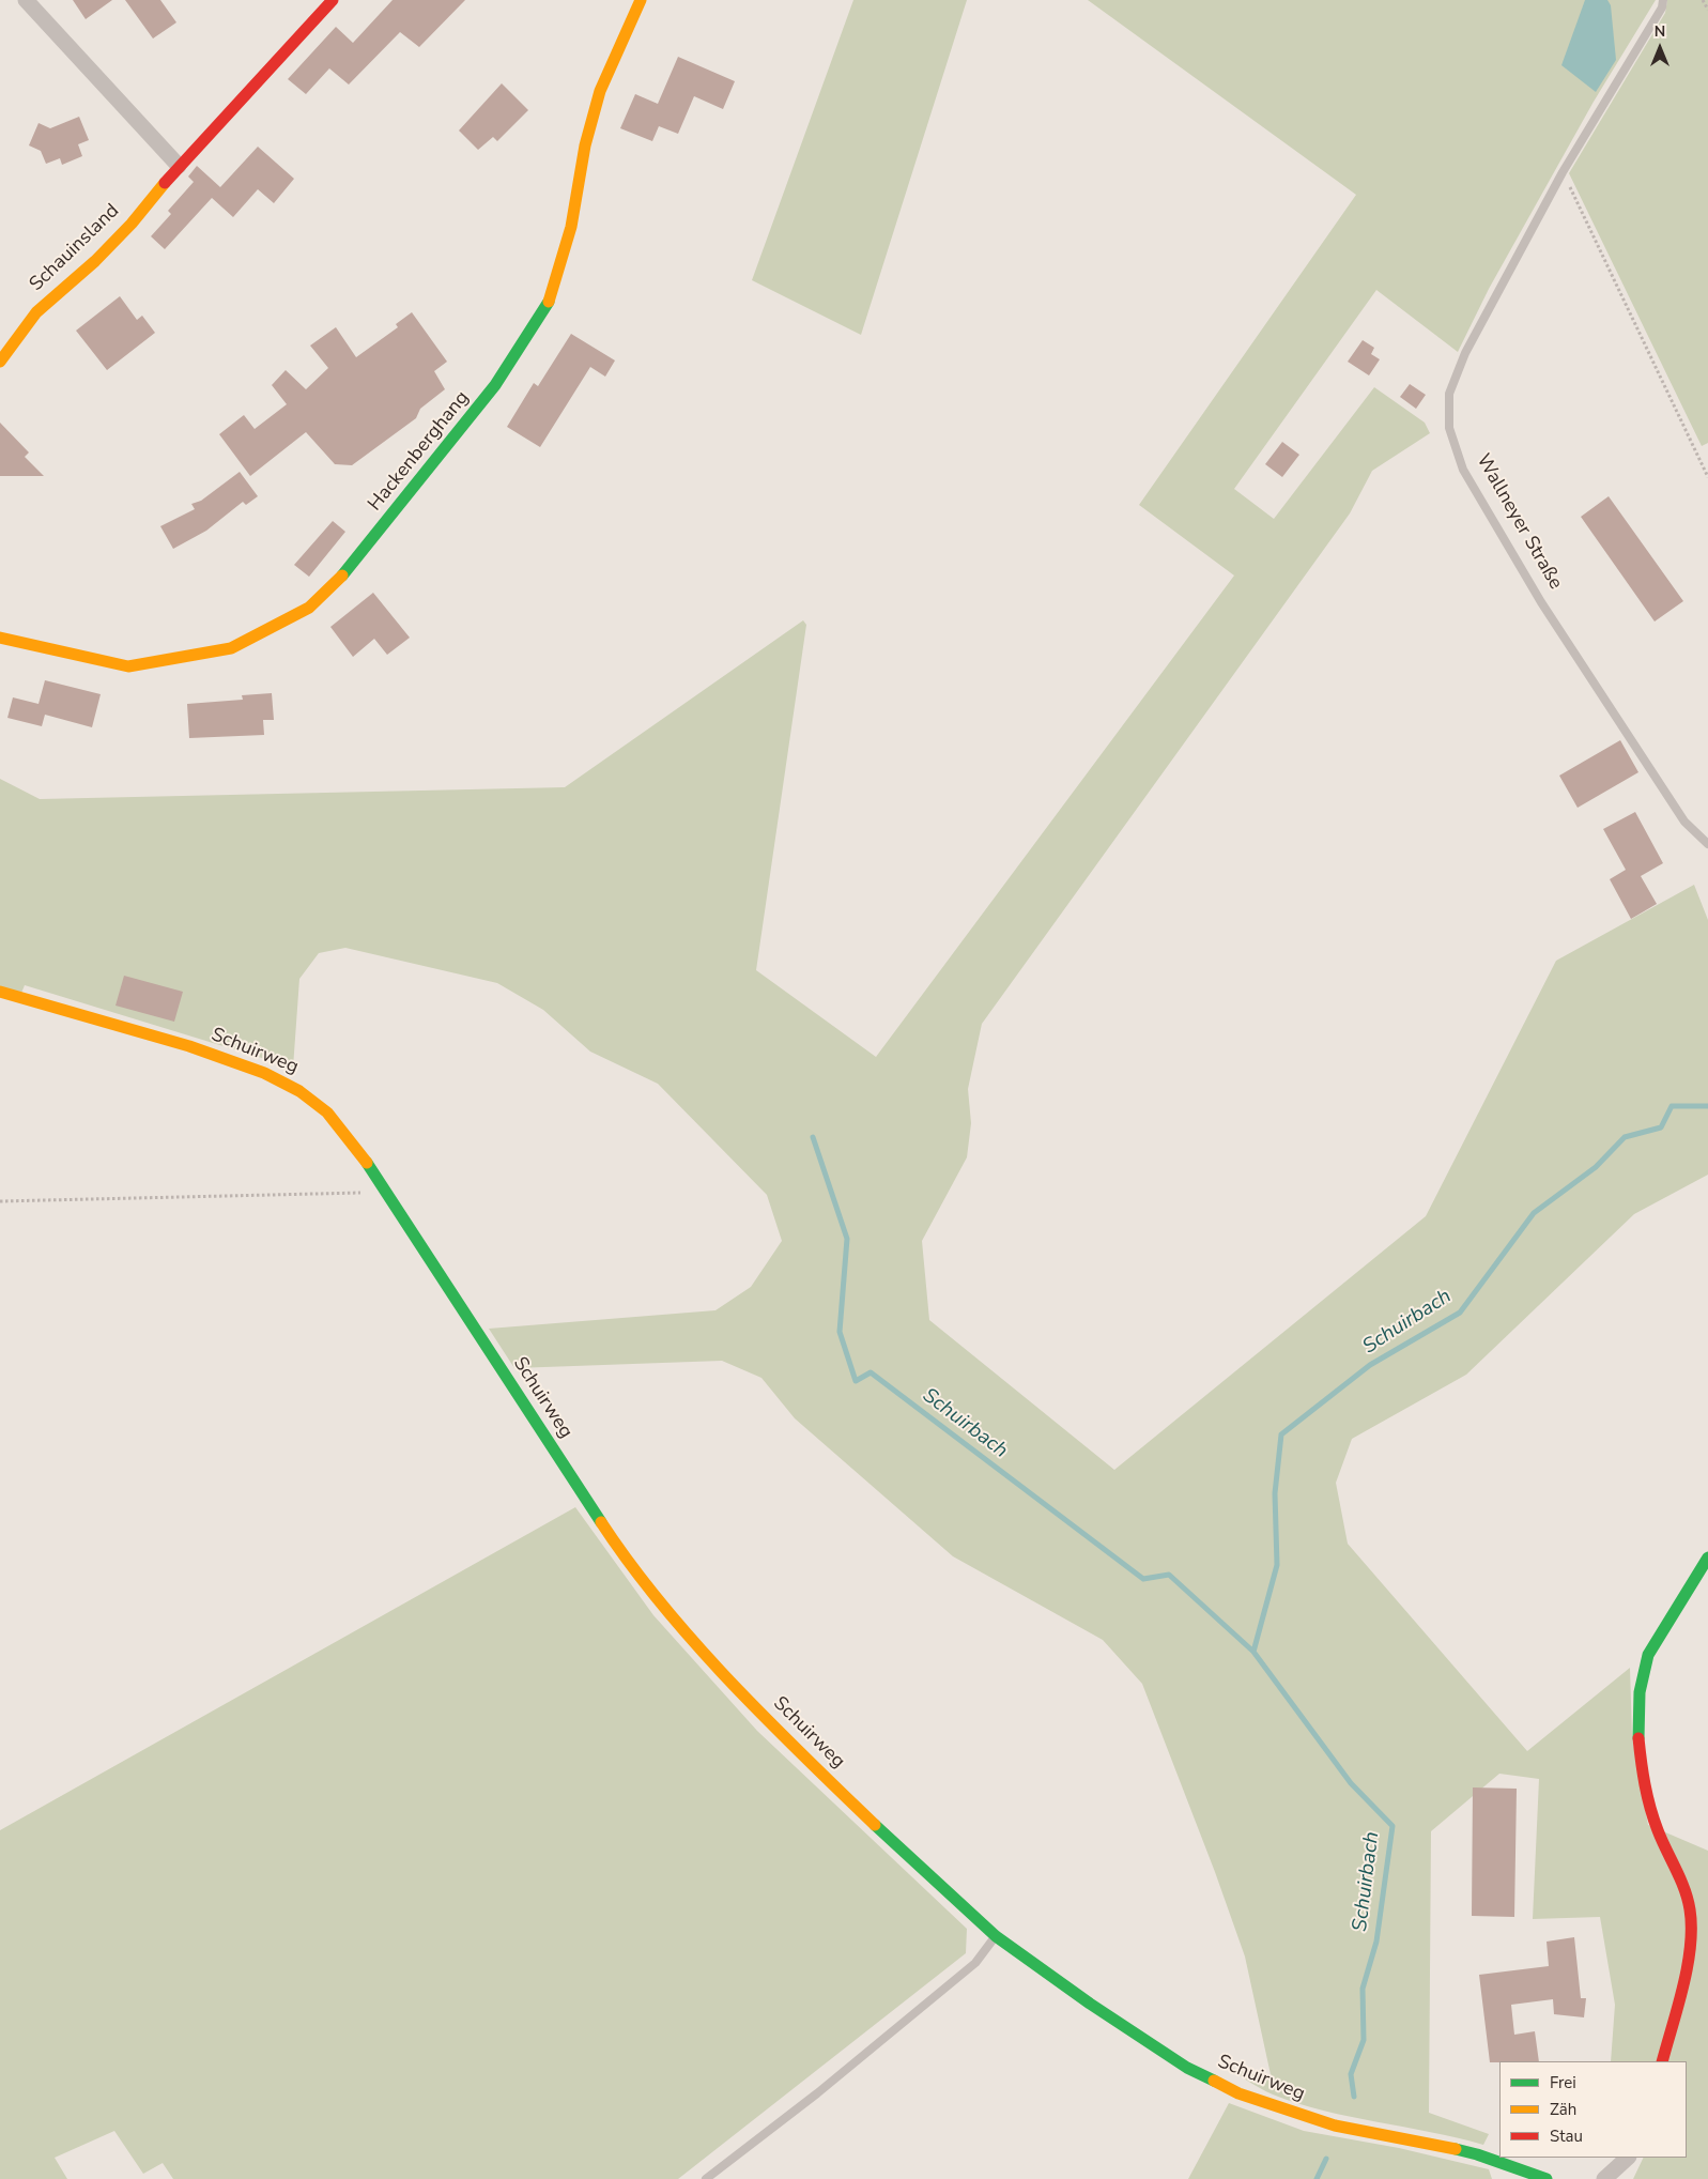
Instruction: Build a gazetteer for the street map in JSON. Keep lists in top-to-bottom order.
{
  "streets": {
    "street": ["Schauinsland", "Hackenberghang", "Schuirweg"],
    "lane": ["Wallneyer Straße"]
  },
  "water": ["Schuirbach"],
  "legend": ["Frei", "Zäh", "Stau"],
  "north": "top"
}
